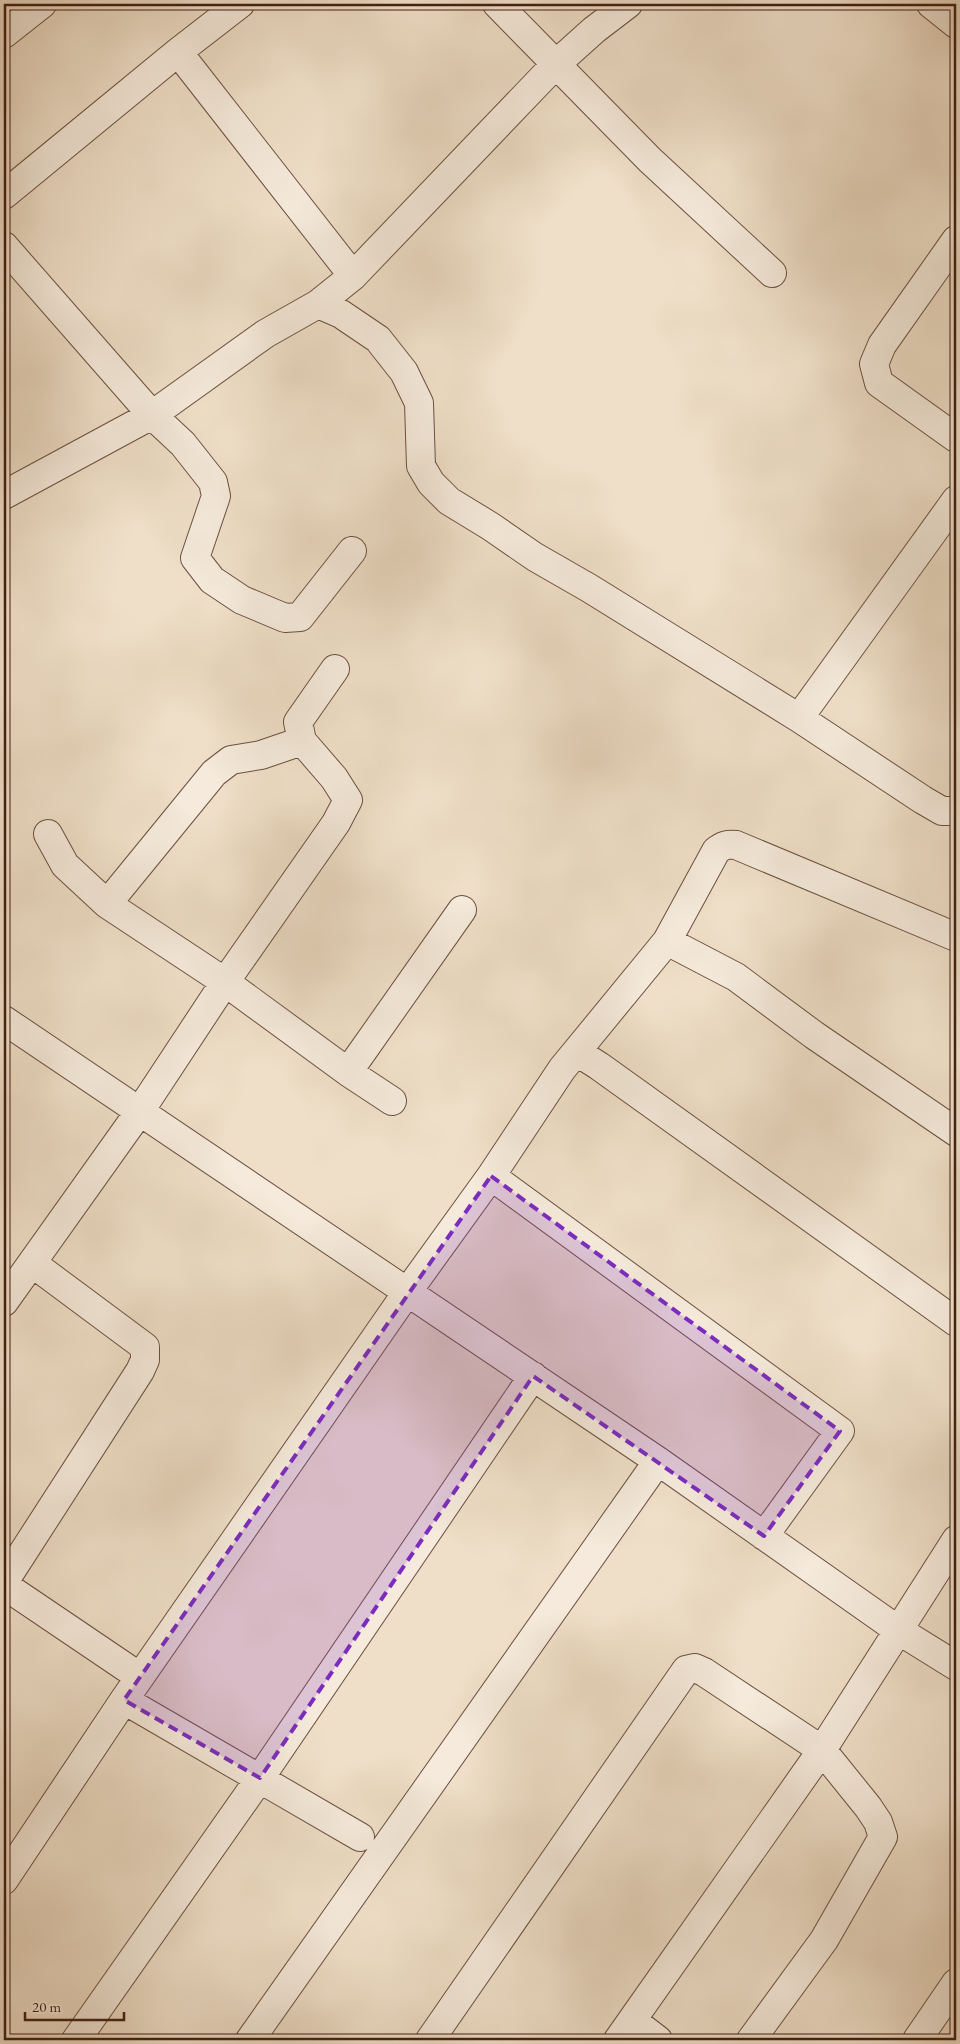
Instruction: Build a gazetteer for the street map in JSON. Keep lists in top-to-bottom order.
{
  "scale_bar": "20 m"
}
